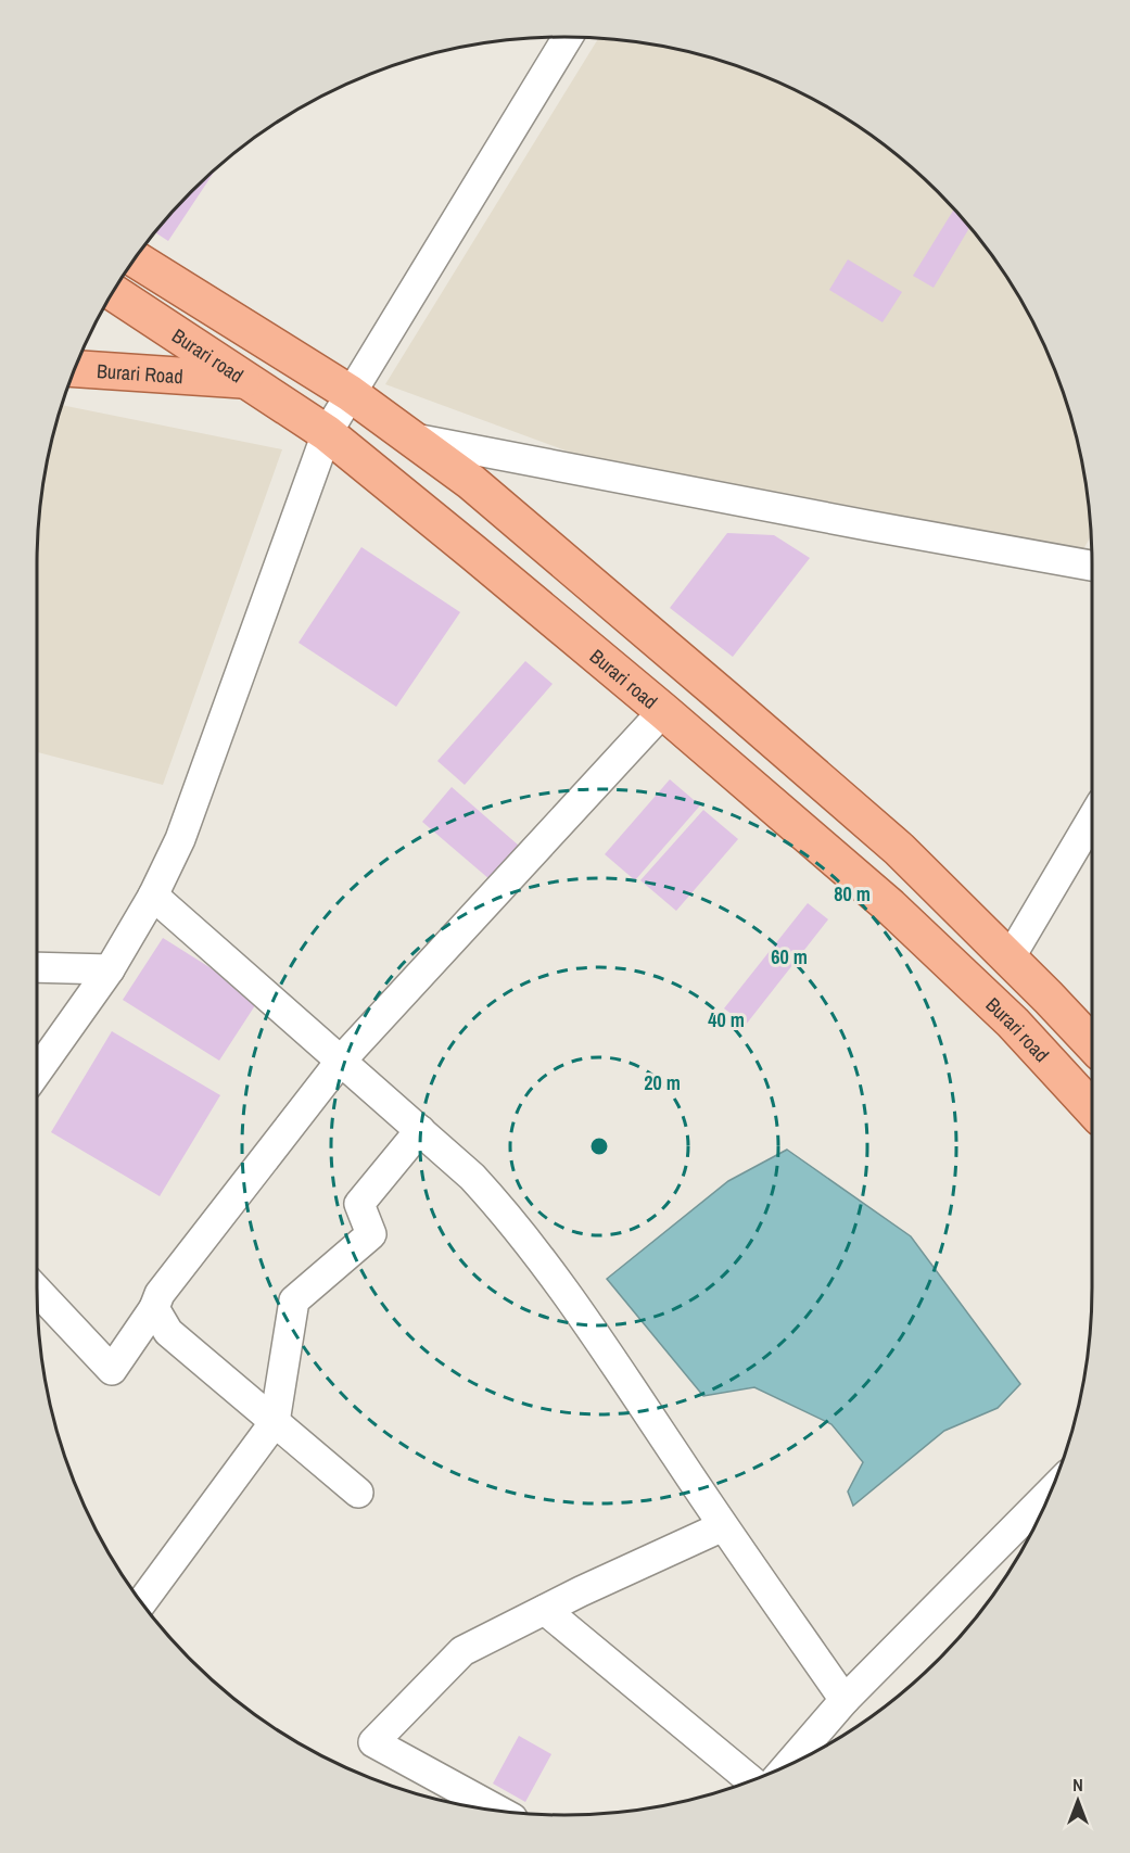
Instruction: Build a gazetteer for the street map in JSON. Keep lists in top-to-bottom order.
{
  "streets": {
    "main road": ["Burari road", "Burari Road"]
  },
  "crossings": [
    ["Burari road", "Burari Road"]
  ],
  "north": "top",
  "rings": [
    "80 m",
    "60 m",
    "40 m",
    "20 m"
  ]
}
